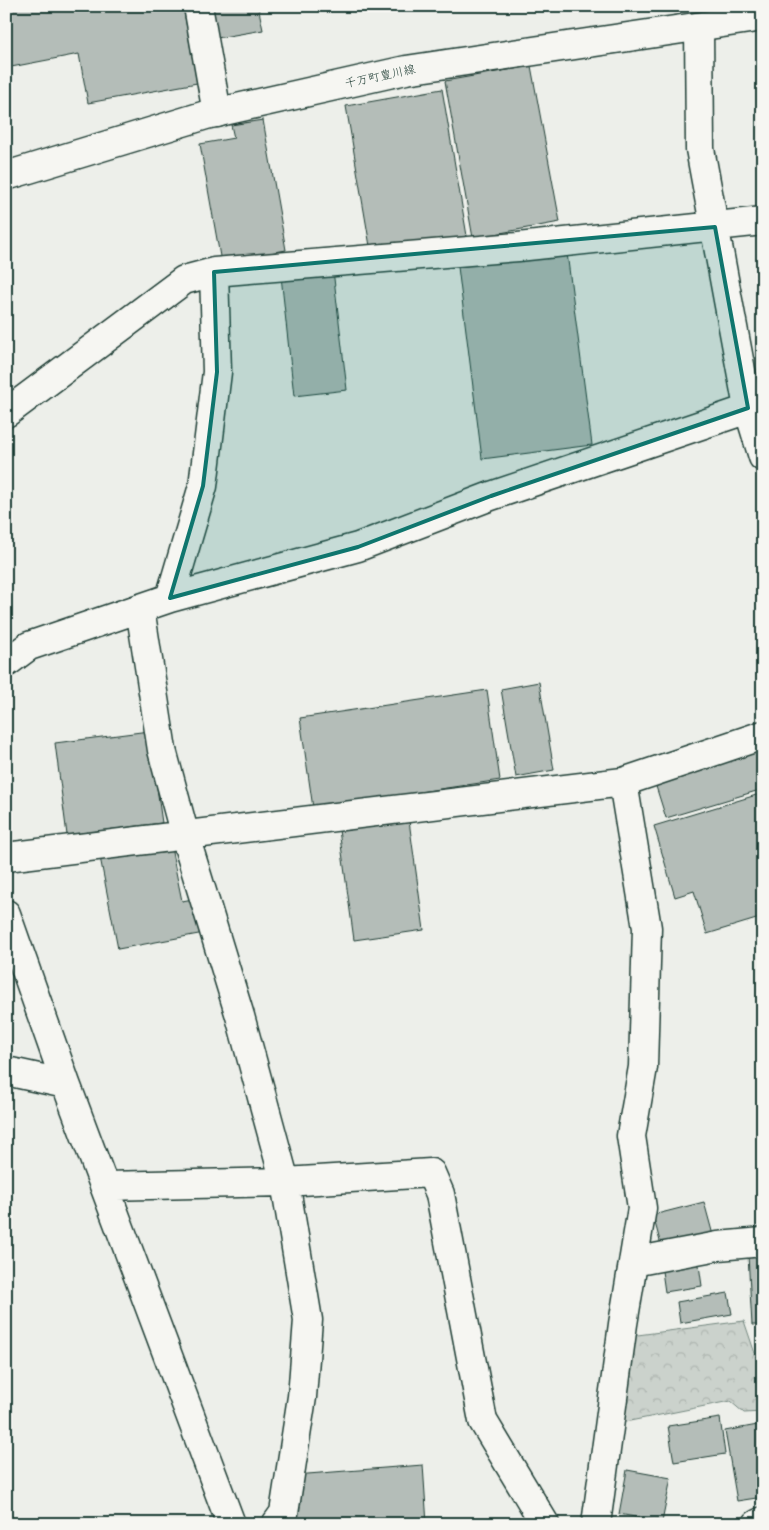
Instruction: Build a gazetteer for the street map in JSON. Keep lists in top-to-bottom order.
{
  "streets": {
    "street": ["千万町豊川線"]
  }
}
